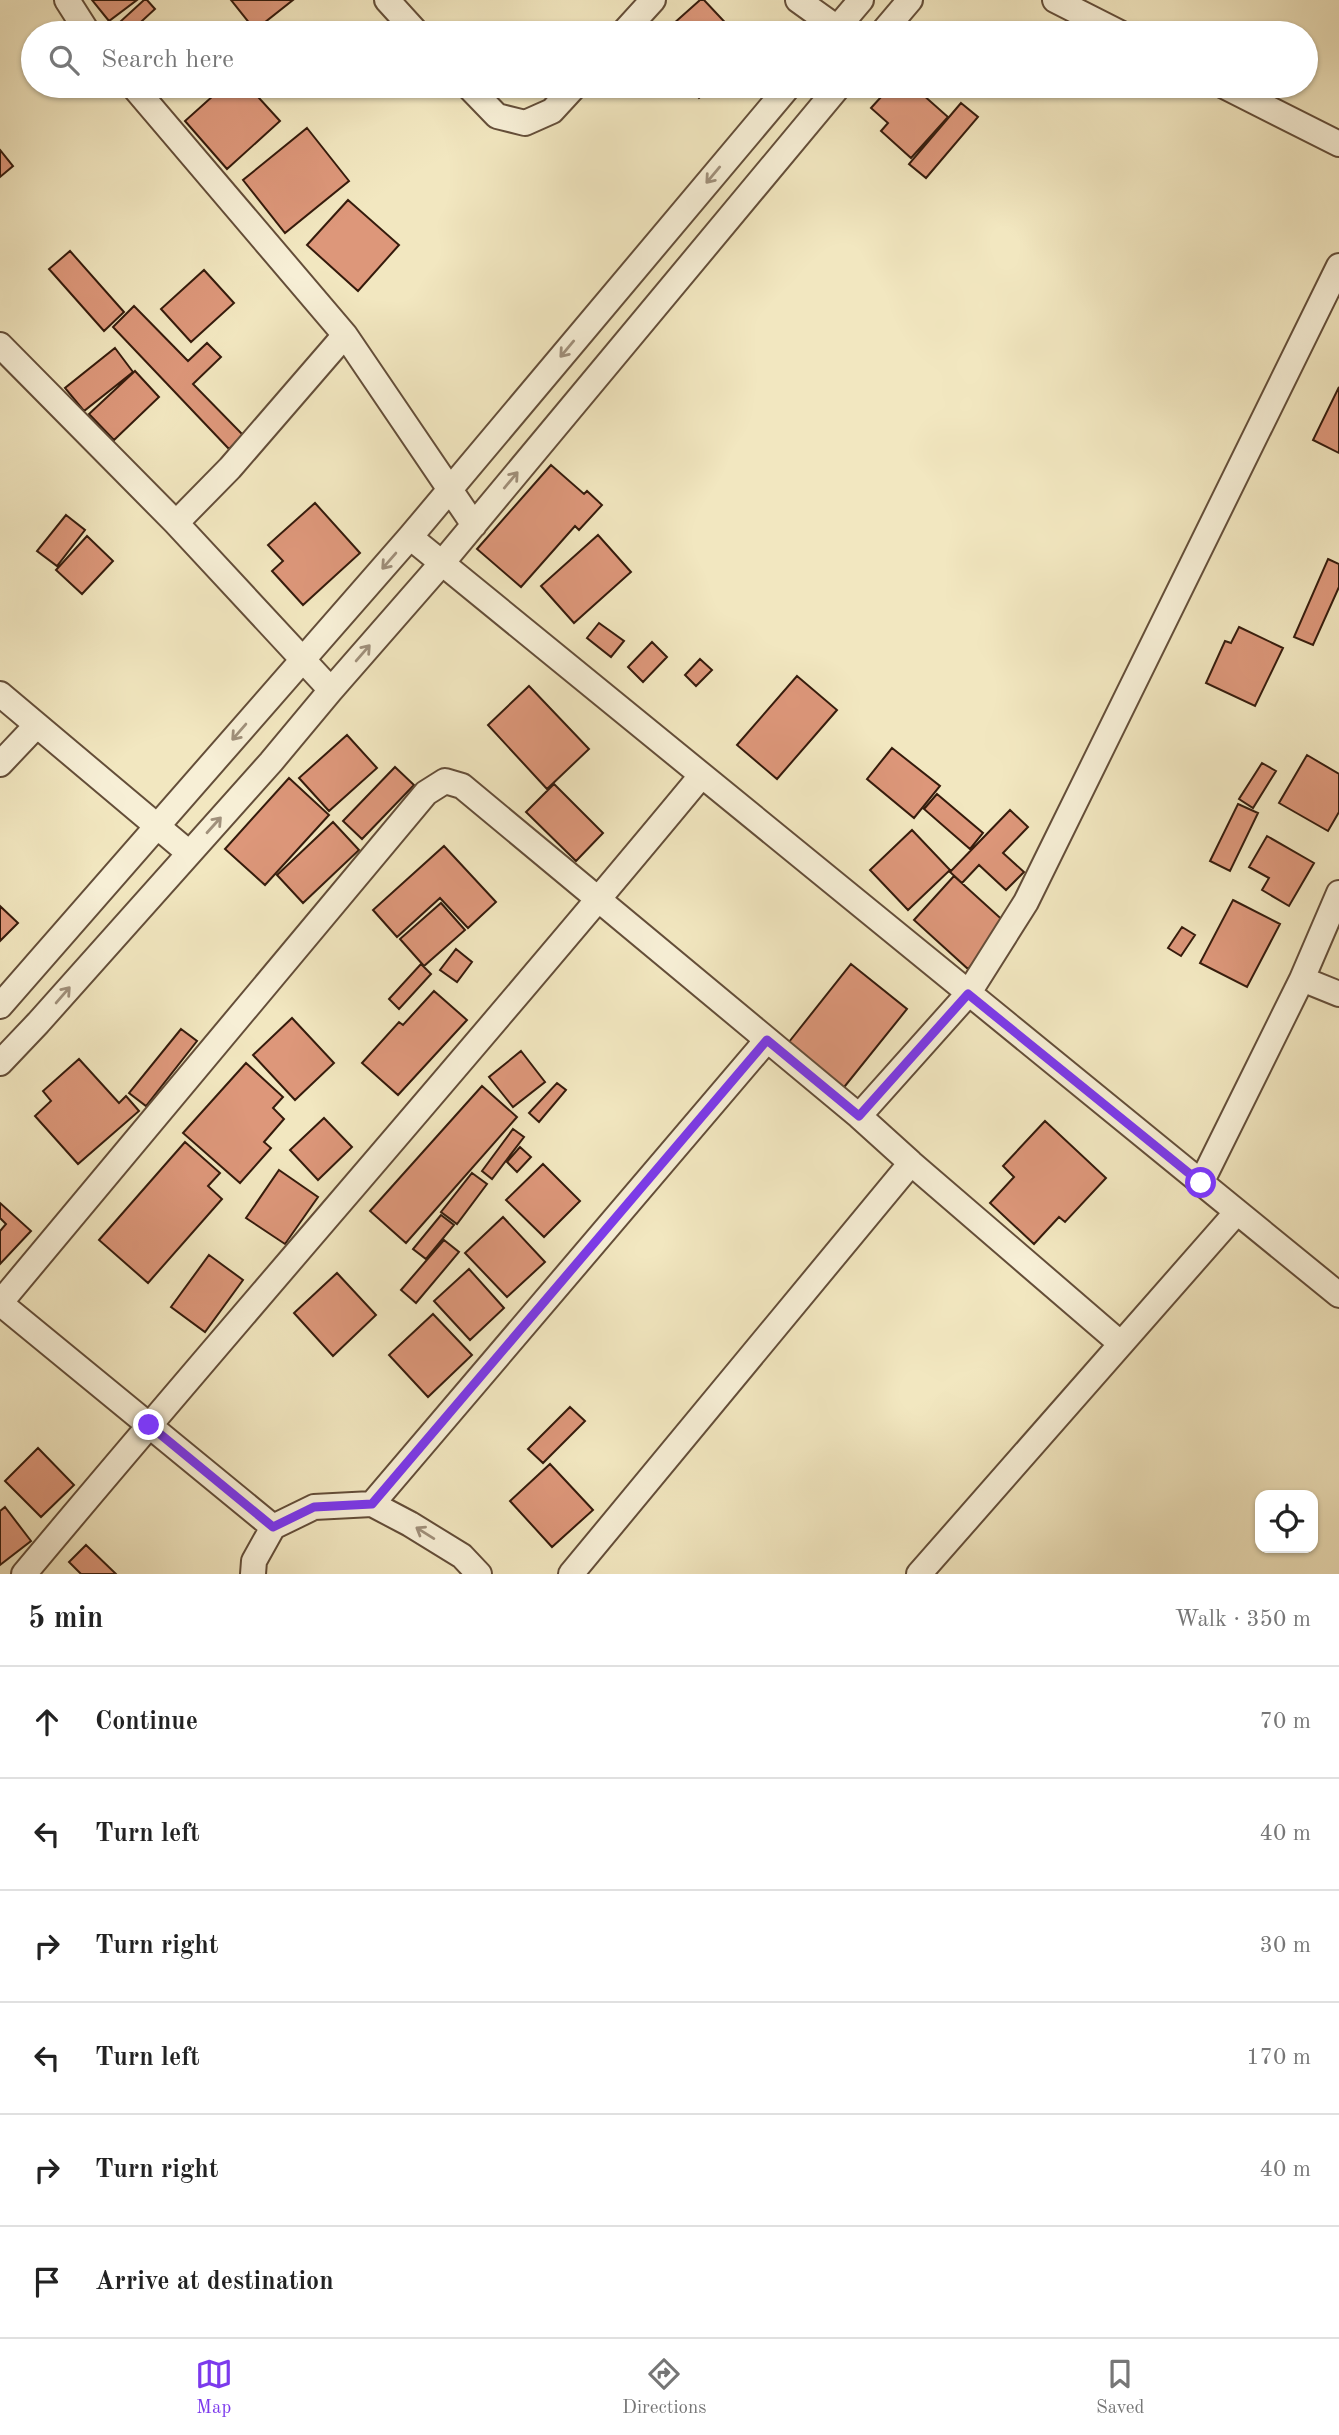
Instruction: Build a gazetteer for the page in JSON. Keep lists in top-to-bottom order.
{
  "page": {
    "search": "Search here",
    "heading": ["5 min", "Walk · 350 m"],
    "list": [
      ["Continue", "70 m"],
      ["Turn left", "40 m"],
      ["Turn right", "30 m"],
      ["Turn left", "170 m"],
      ["Turn right", "40 m"],
      "Arrive at destination"
    ],
    "nav": ["Map", "Directions", "Saved"]
  }
}
